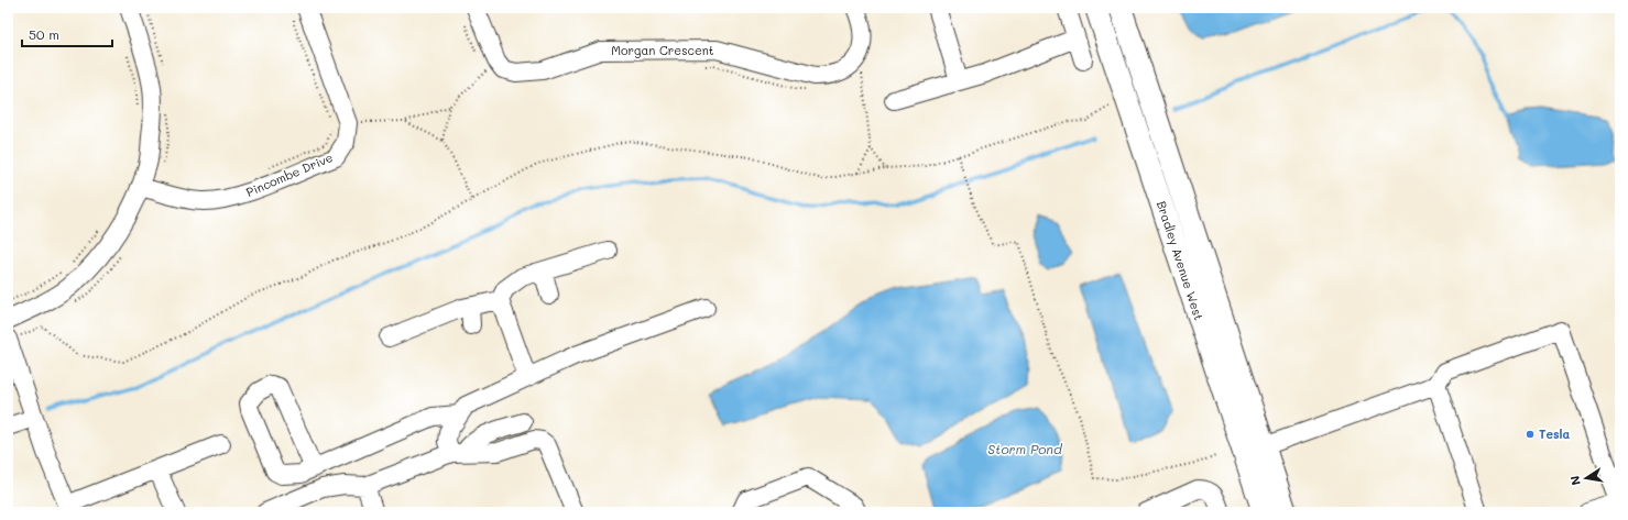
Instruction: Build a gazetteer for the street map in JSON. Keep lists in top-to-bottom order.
{
  "streets": {
    "main road": ["Bradley Avenue West"],
    "street": ["Morgan Crescent", "Pincombe Drive"]
  },
  "water": ["Storm Pond"],
  "places": ["Tesla"],
  "scale_bar": "50 m",
  "north": "left"
}
